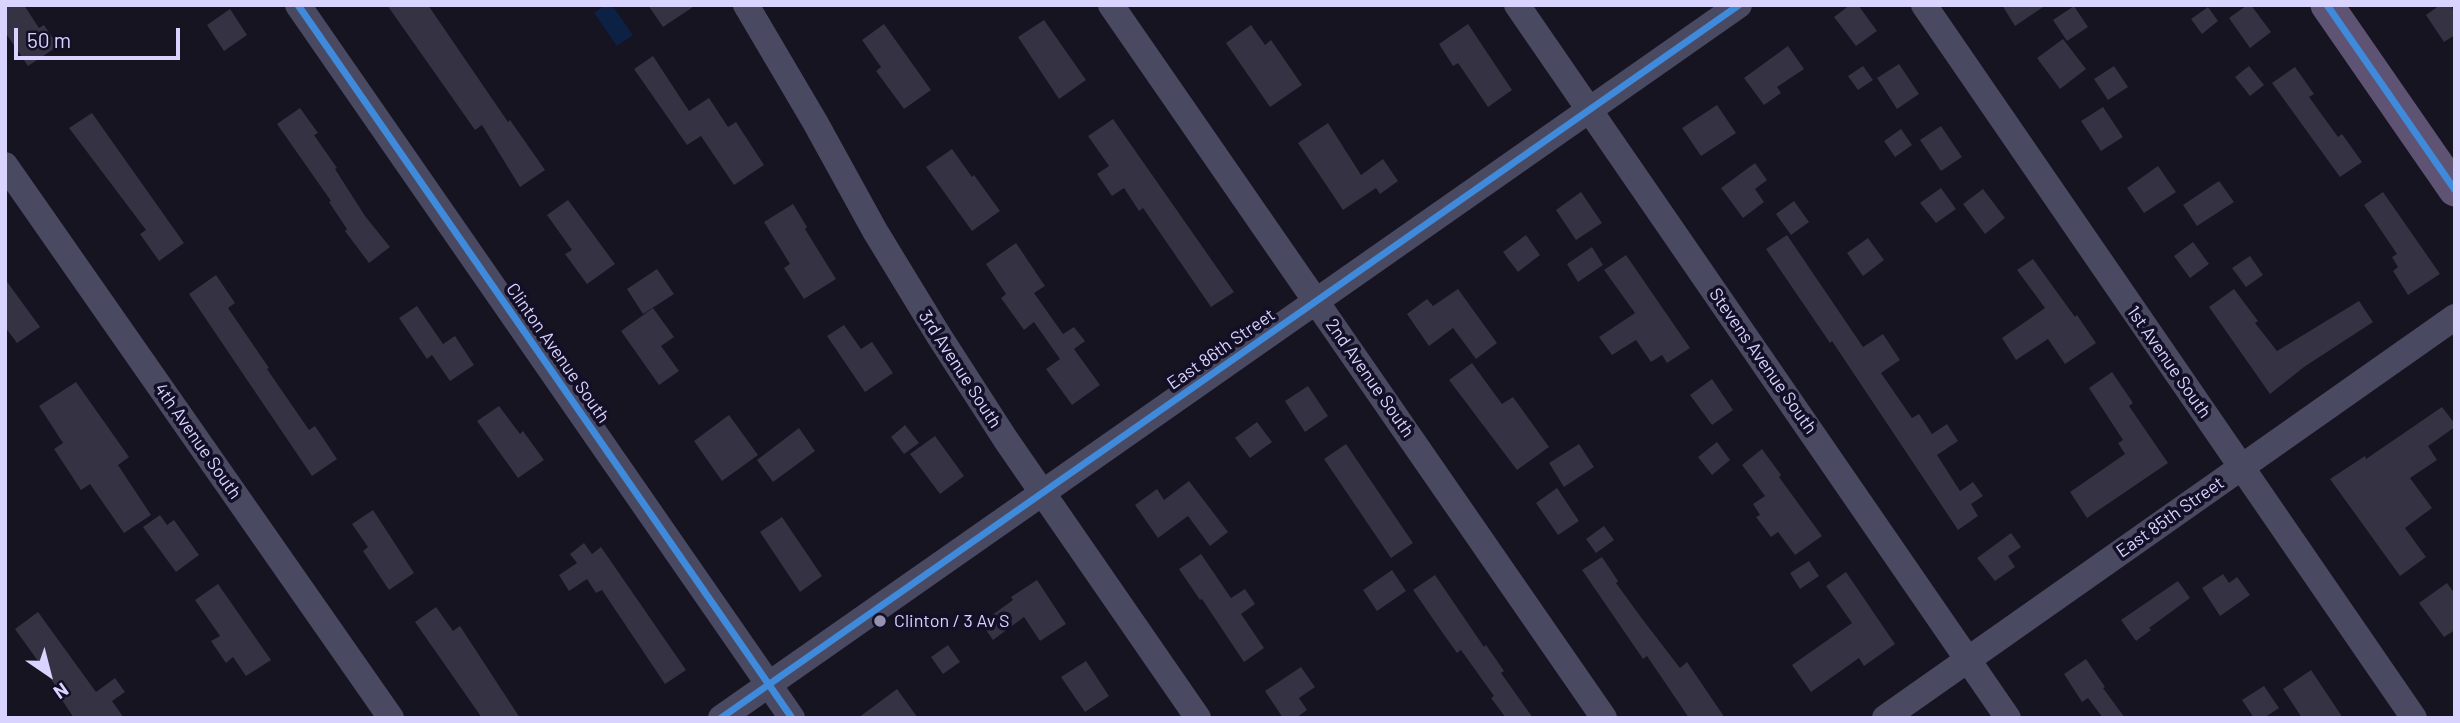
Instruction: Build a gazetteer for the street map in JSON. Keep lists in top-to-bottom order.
{
  "streets": {
    "street": [
      "East 86th Street",
      "Clinton Avenue South",
      "Stevens Avenue South",
      "1st Avenue South",
      "3rd Avenue South",
      "2nd Avenue South",
      "4th Avenue South",
      "East 85th Street"
    ]
  },
  "crossings": [
    ["East 86th Street", "Clinton Avenue South"],
    ["East 86th Street", "Stevens Avenue South"],
    ["East 86th Street", "3rd Avenue South"],
    ["East 86th Street", "2nd Avenue South"],
    ["Stevens Avenue South", "East 85th Street"],
    ["1st Avenue South", "East 85th Street"]
  ],
  "places": ["Clinton / 3 Av S"],
  "scale_bar": "50 m",
  "north": "bottom right"
}
